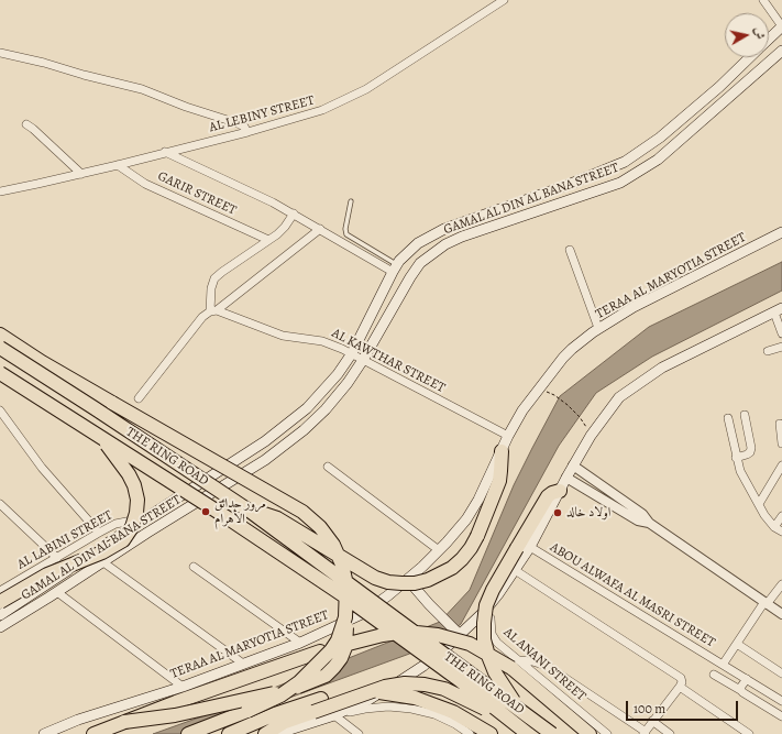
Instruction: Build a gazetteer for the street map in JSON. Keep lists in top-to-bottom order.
{
  "streets": {
    "highway": ["THE RING ROAD"],
    "main road": ["GAMAL AL DIN AL BANA STREET", "TERAA AL MARYOTIA STREET"],
    "street": [
      "AL LEBINY STREET",
      "GARIR STREET",
      "AL KAWTHAR STREET",
      "AL LABINI STREET",
      "ABOU ALWAFA AL MASRI STREET",
      "AL ANANI STREET"
    ]
  },
  "crossings": [
    ["AL LEBINY STREET", "GARIR STREET"],
    ["GAMAL AL DIN AL BANA STREET", "AL KAWTHAR STREET"],
    ["GAMAL AL DIN AL BANA STREET", "AL LABINI STREET"],
    ["TERAA AL MARYOTIA STREET", "AL KAWTHAR STREET"]
  ],
  "places": ["مرور حدائق الأهرام", "اولاد خالد"],
  "scale_bar": "100 m",
  "north": "right"
}
